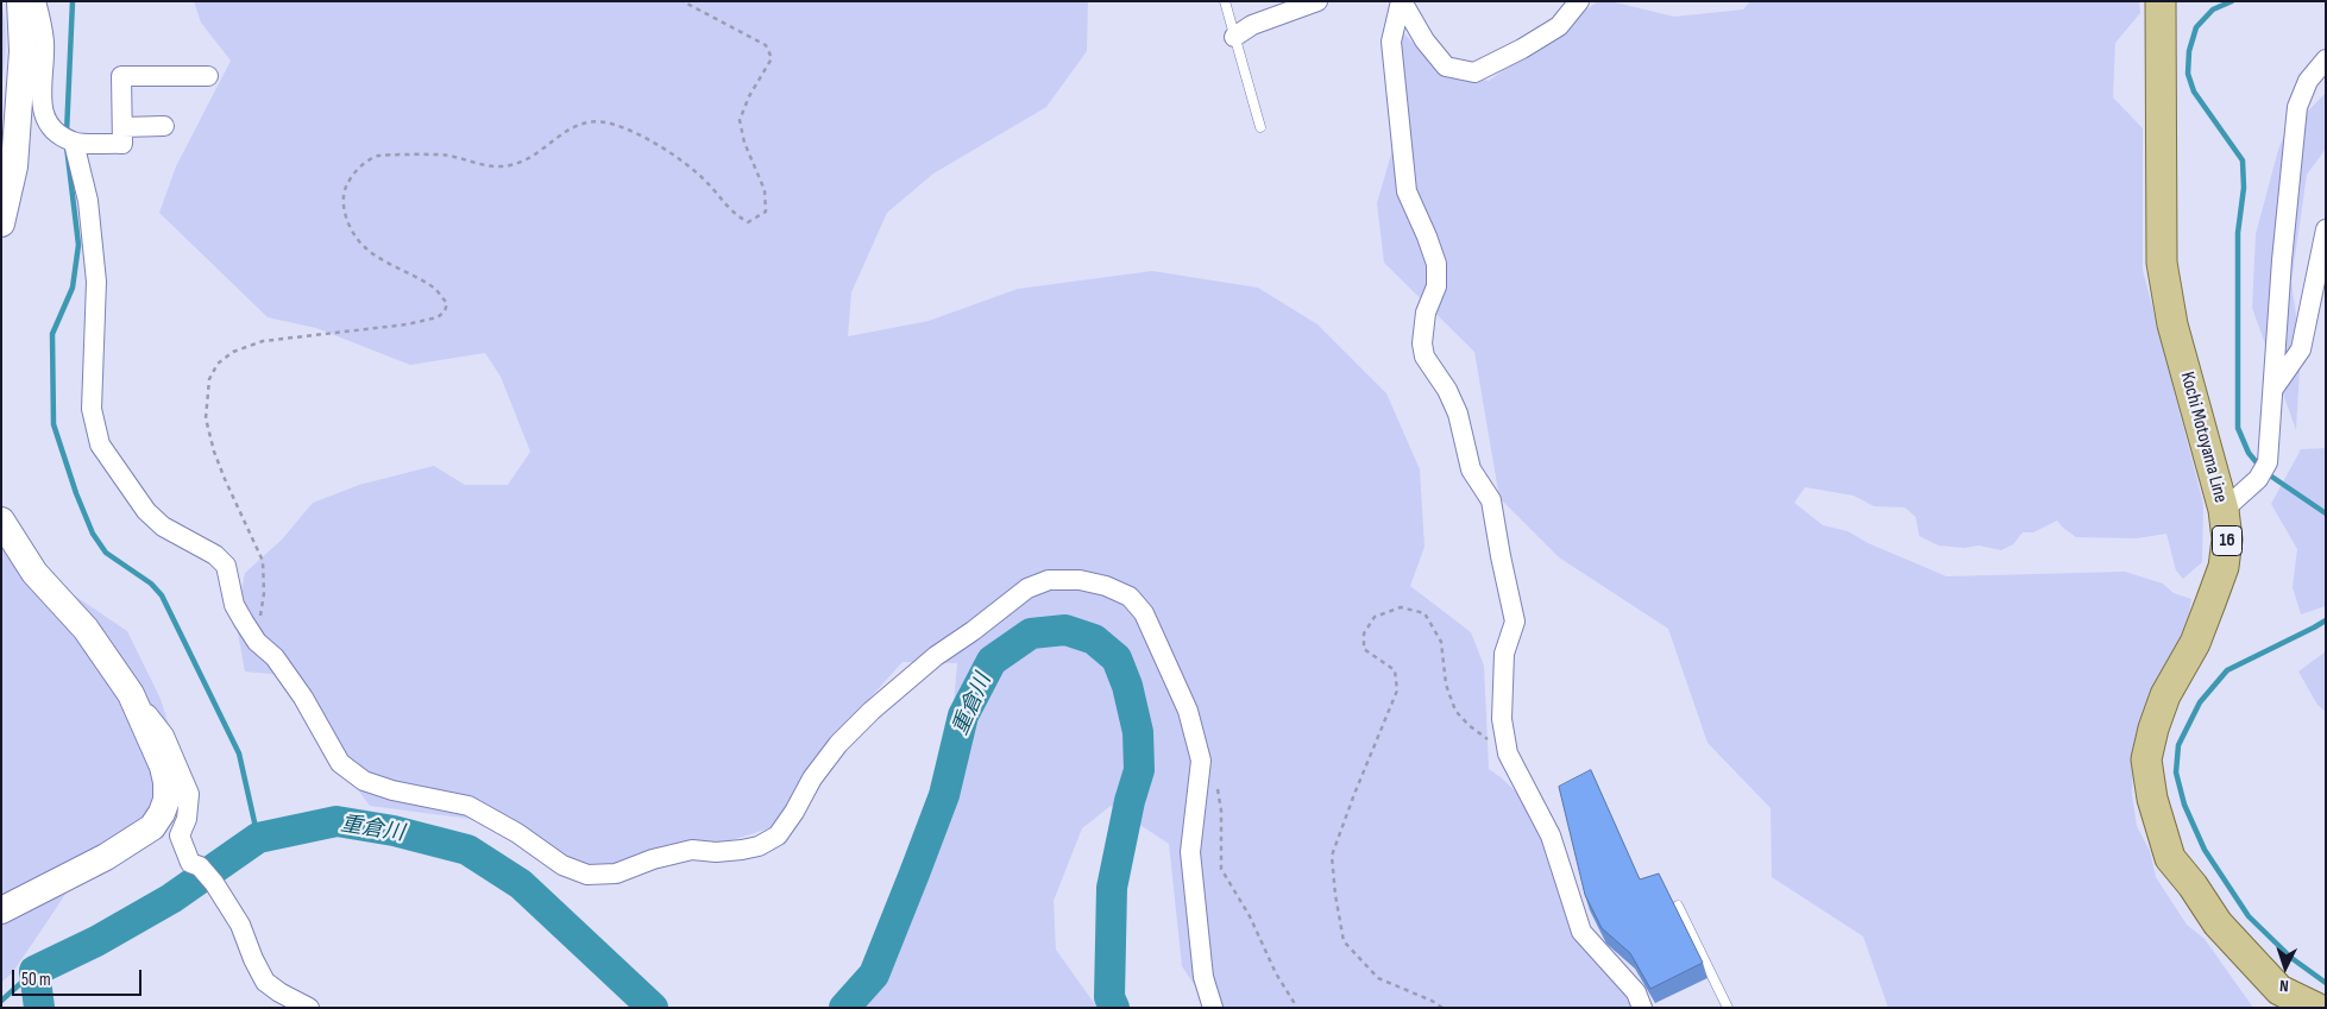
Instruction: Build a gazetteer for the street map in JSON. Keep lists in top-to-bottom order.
{
  "streets": {
    "main road": ["Kochi Motoyama Line", "16"]
  },
  "water": ["重倉川"],
  "scale_bar": "50 m",
  "north": "bottom"
}
